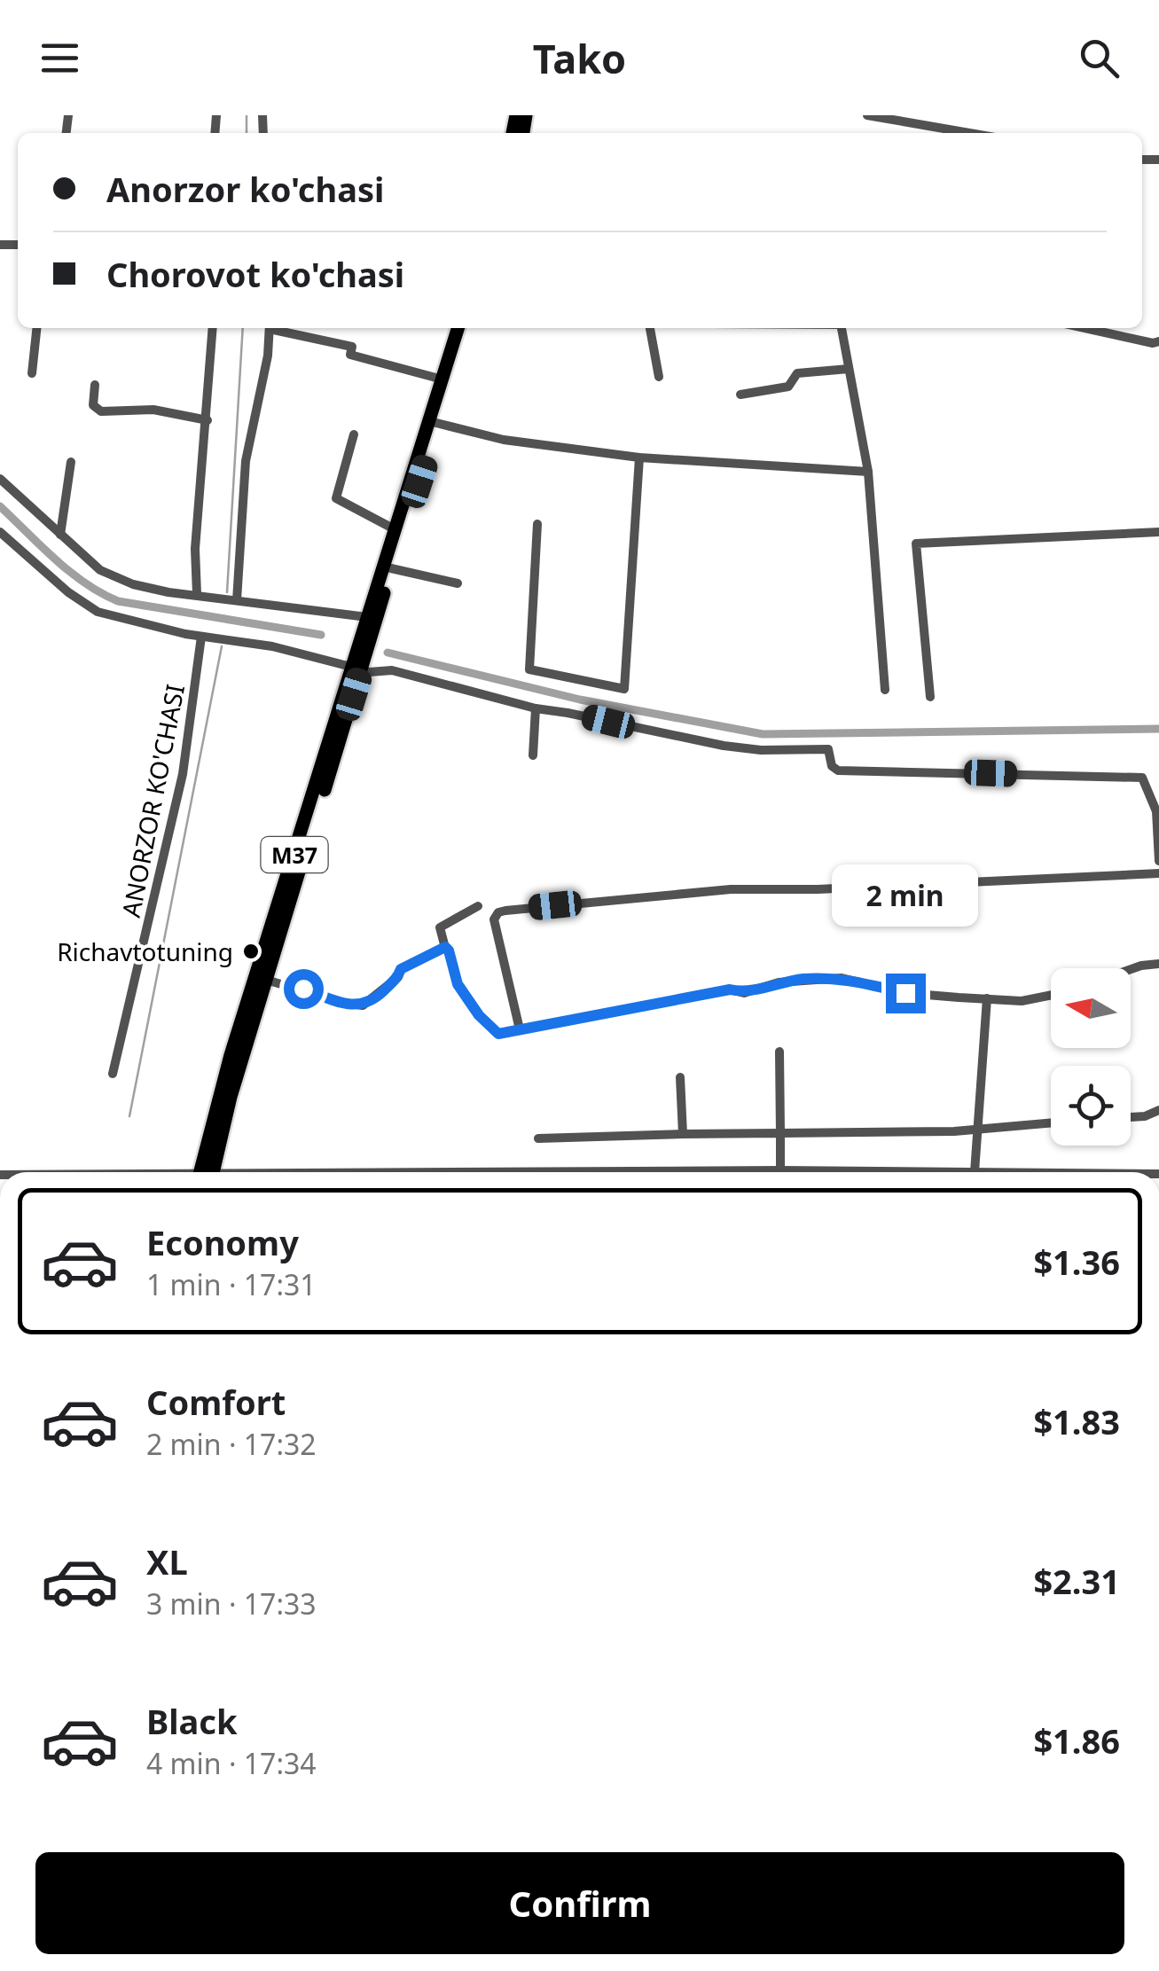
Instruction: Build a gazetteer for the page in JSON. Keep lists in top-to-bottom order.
{
  "streets": {
    "highway": ["M37"],
    "street": ["ANORZOR KO'CHASI"]
  },
  "places": ["Richavtotuning"],
  "north": "left",
  "page": {
    "header": "Tako",
    "banner": ["Anorzor ko'chasi", "Chorovot ko'chasi"],
    "bubble": "2 min",
    "list": [
      {
        "name": "Economy",
        "note": "1 min · 17:31",
        "value": "$1.36"
      },
      {
        "name": "Comfort",
        "note": "2 min · 17:32",
        "value": "$1.83"
      },
      {
        "name": "XL",
        "note": "3 min · 17:33",
        "value": "$2.31"
      },
      {
        "name": "Black",
        "note": "4 min · 17:34",
        "value": "$1.86"
      }
    ],
    "buttons": "Confirm"
  }
}
